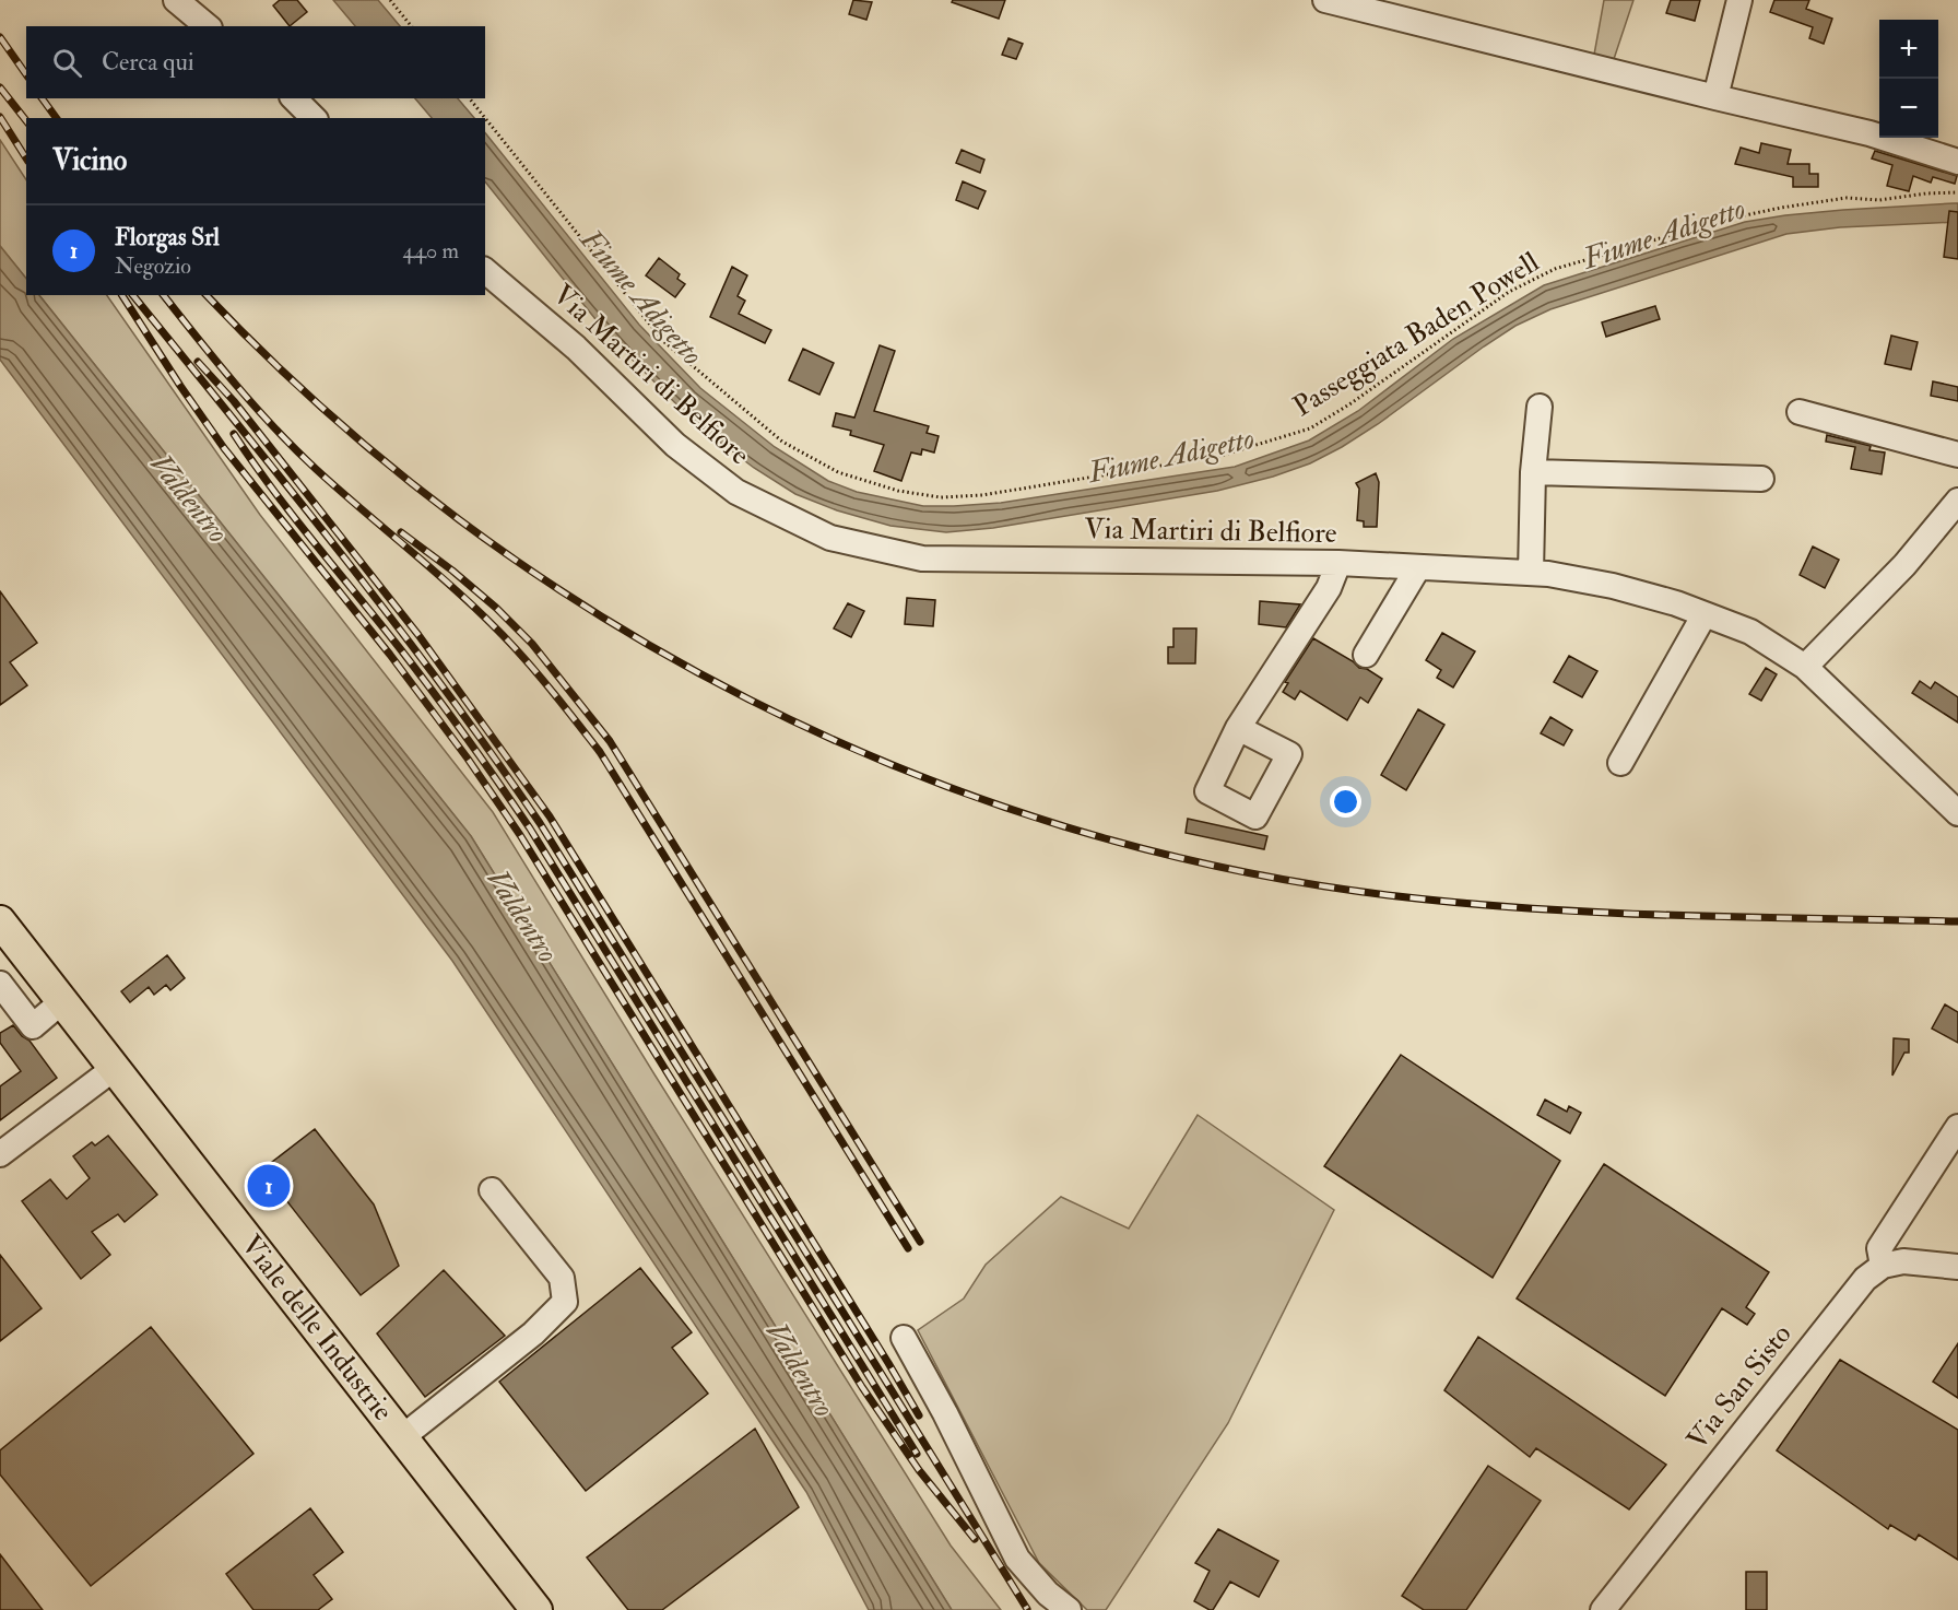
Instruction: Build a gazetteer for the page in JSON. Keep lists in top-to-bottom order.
{
  "streets": {
    "main road": ["Viale delle Industrie"],
    "street": ["Via Martiri di Belfiore", "Via San Sisto"],
    "path": ["Passeggiata Baden Powell"]
  },
  "water": ["Fiume Adigetto", "Valdentro"],
  "page": {
    "map_buttons": ["+", "−"],
    "search": "Cerca qui",
    "heading": "Vicino",
    "list": [
      {
        "mark": "1",
        "name": "Florgas Srl",
        "note": "Negozio",
        "value": "440 m"
      }
    ],
    "pins": "1"
  }
}
